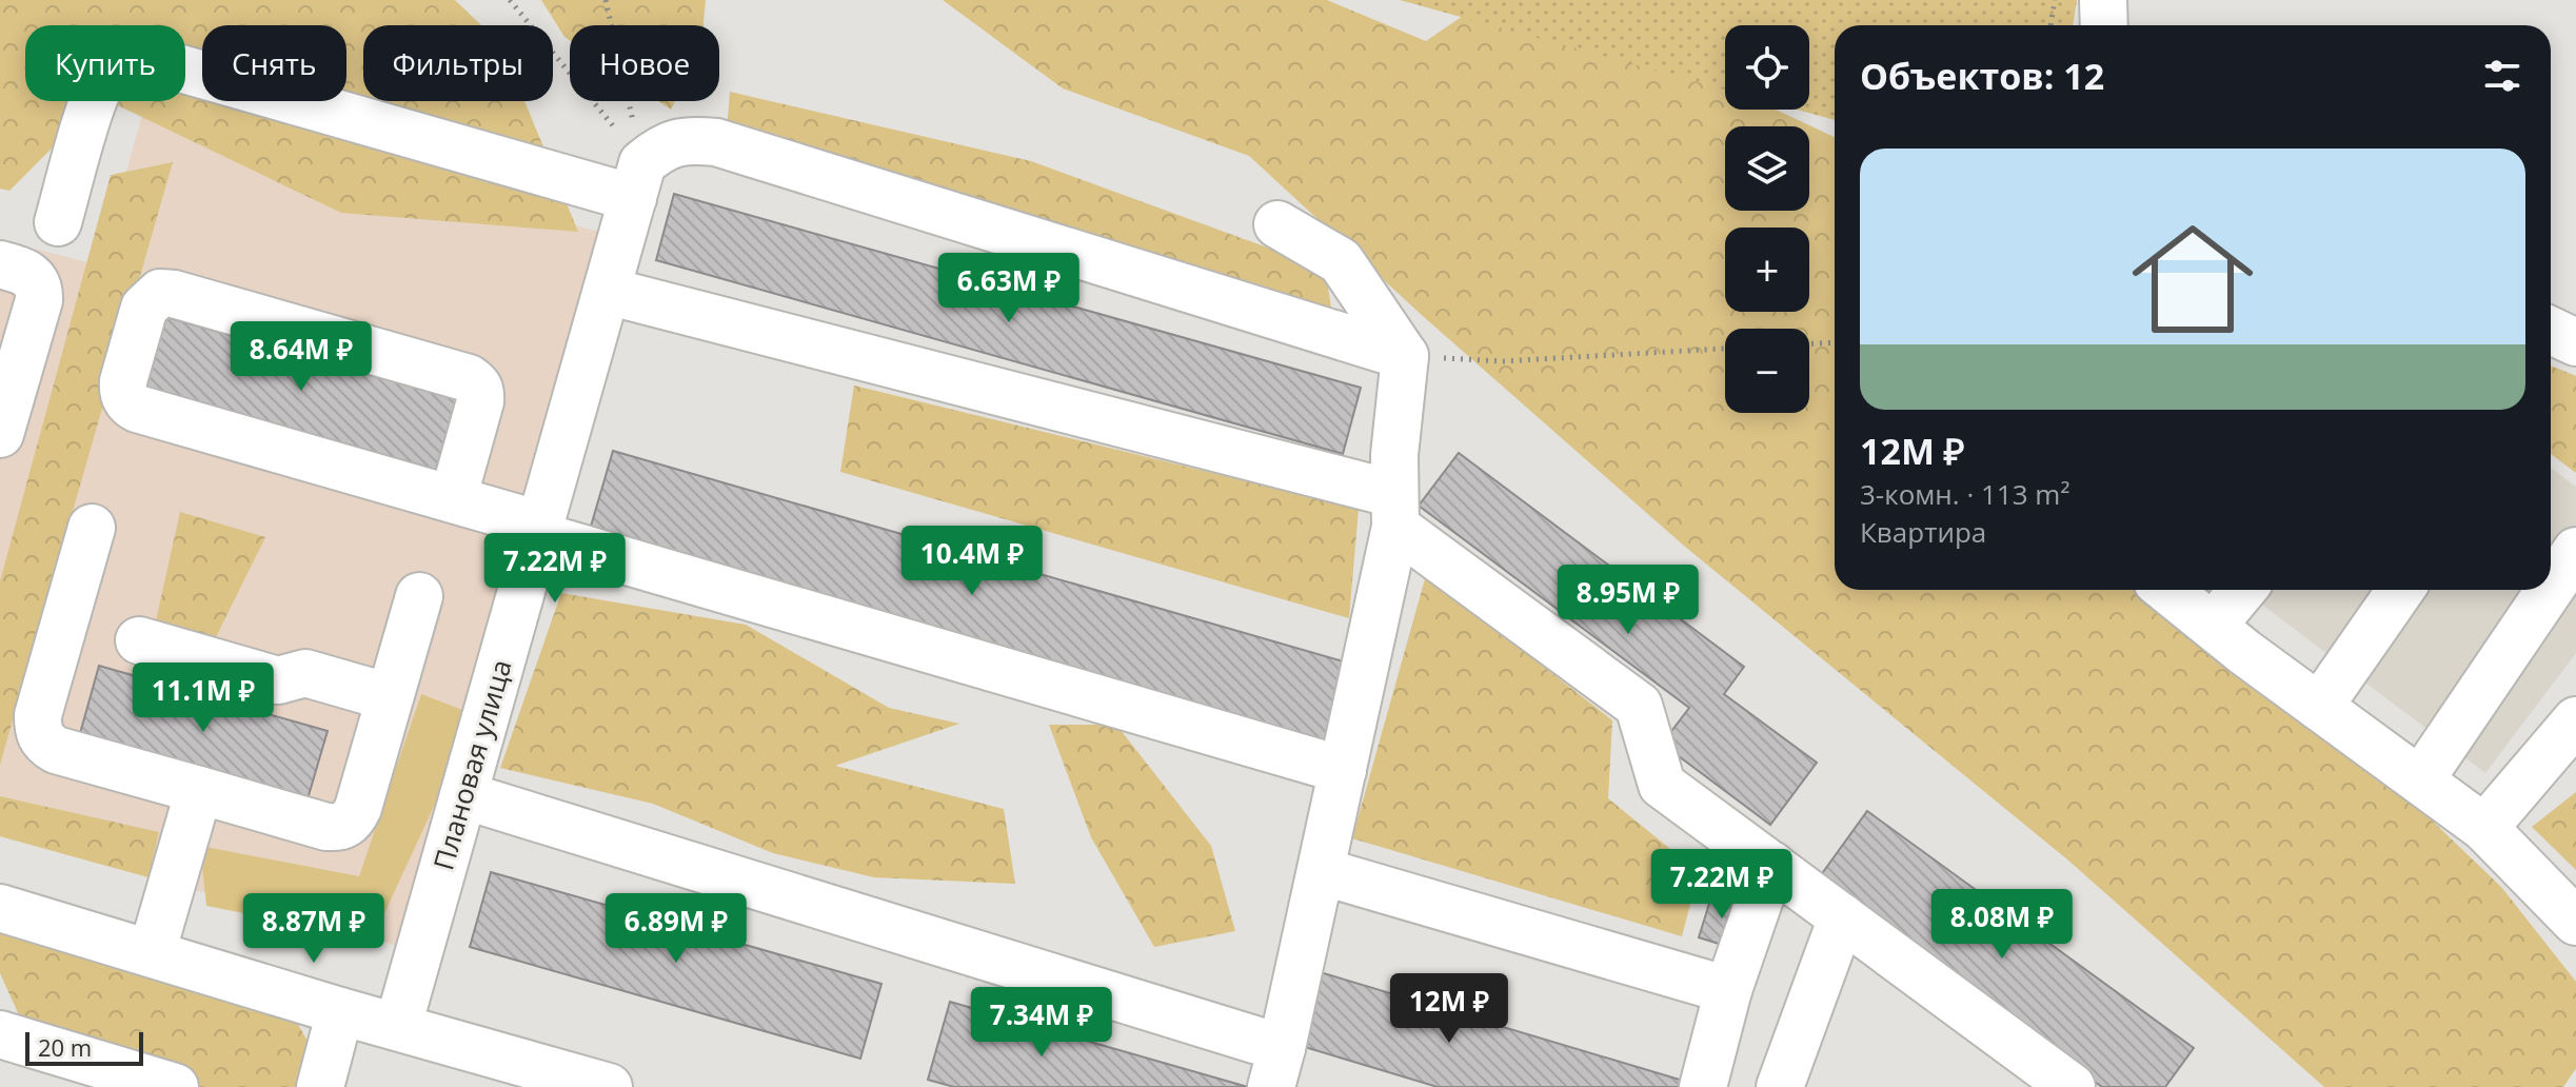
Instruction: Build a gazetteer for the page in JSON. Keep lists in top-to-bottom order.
{
  "streets": {
    "street": ["Плановая улица"]
  },
  "scale_bar": "20 m",
  "page": {
    "map_buttons": ["+", "−"],
    "chip": [
      "Купить",
      "Снять",
      "Фильтры",
      "Новое"
    ],
    "heading": "Объектов: 12",
    "list": [
      {
        "name": "12M ₽",
        "note": "3-комн. · 113 m² · Квартира"
      }
    ],
    "price": [
      "6.63M ₽",
      "8.64M ₽",
      "10.4M ₽",
      "7.22M ₽",
      "8.95M ₽",
      "11.1M ₽",
      "7.22M ₽",
      "8.08M ₽",
      "8.87M ₽",
      "6.89M ₽",
      "12M ₽",
      "7.34M ₽"
    ],
    "scale": "20 m"
  }
}
